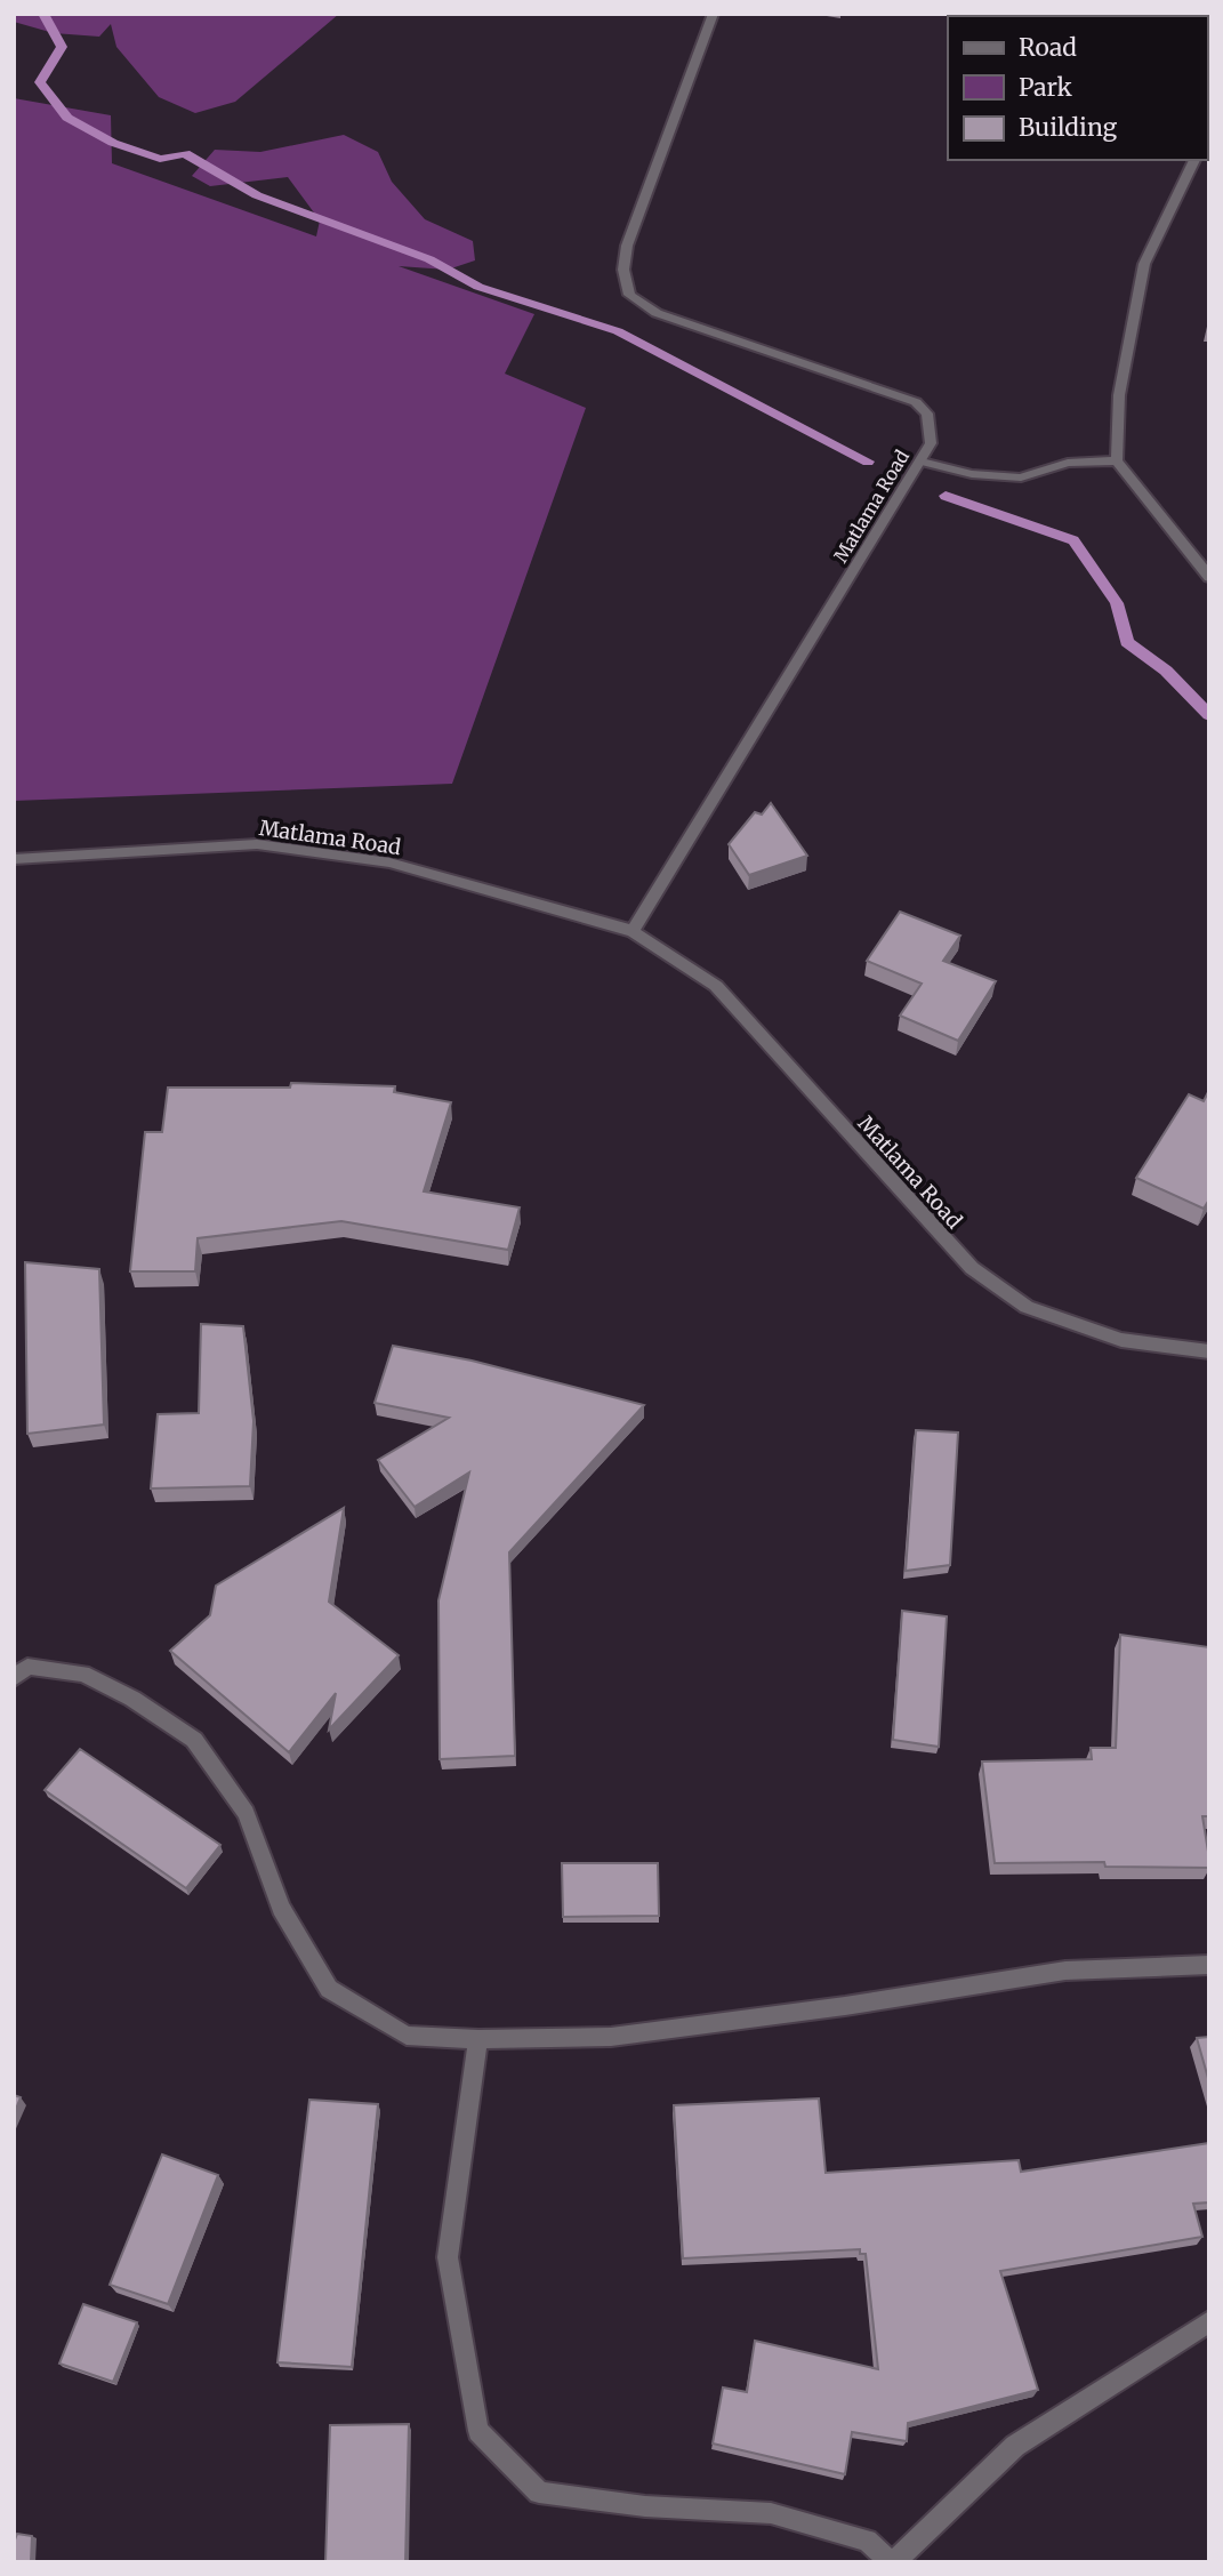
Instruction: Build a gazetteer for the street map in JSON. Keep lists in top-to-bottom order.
{
  "streets": {
    "street": ["Matlama Road"]
  },
  "legend": ["Road", "Park", "Building"]
}
